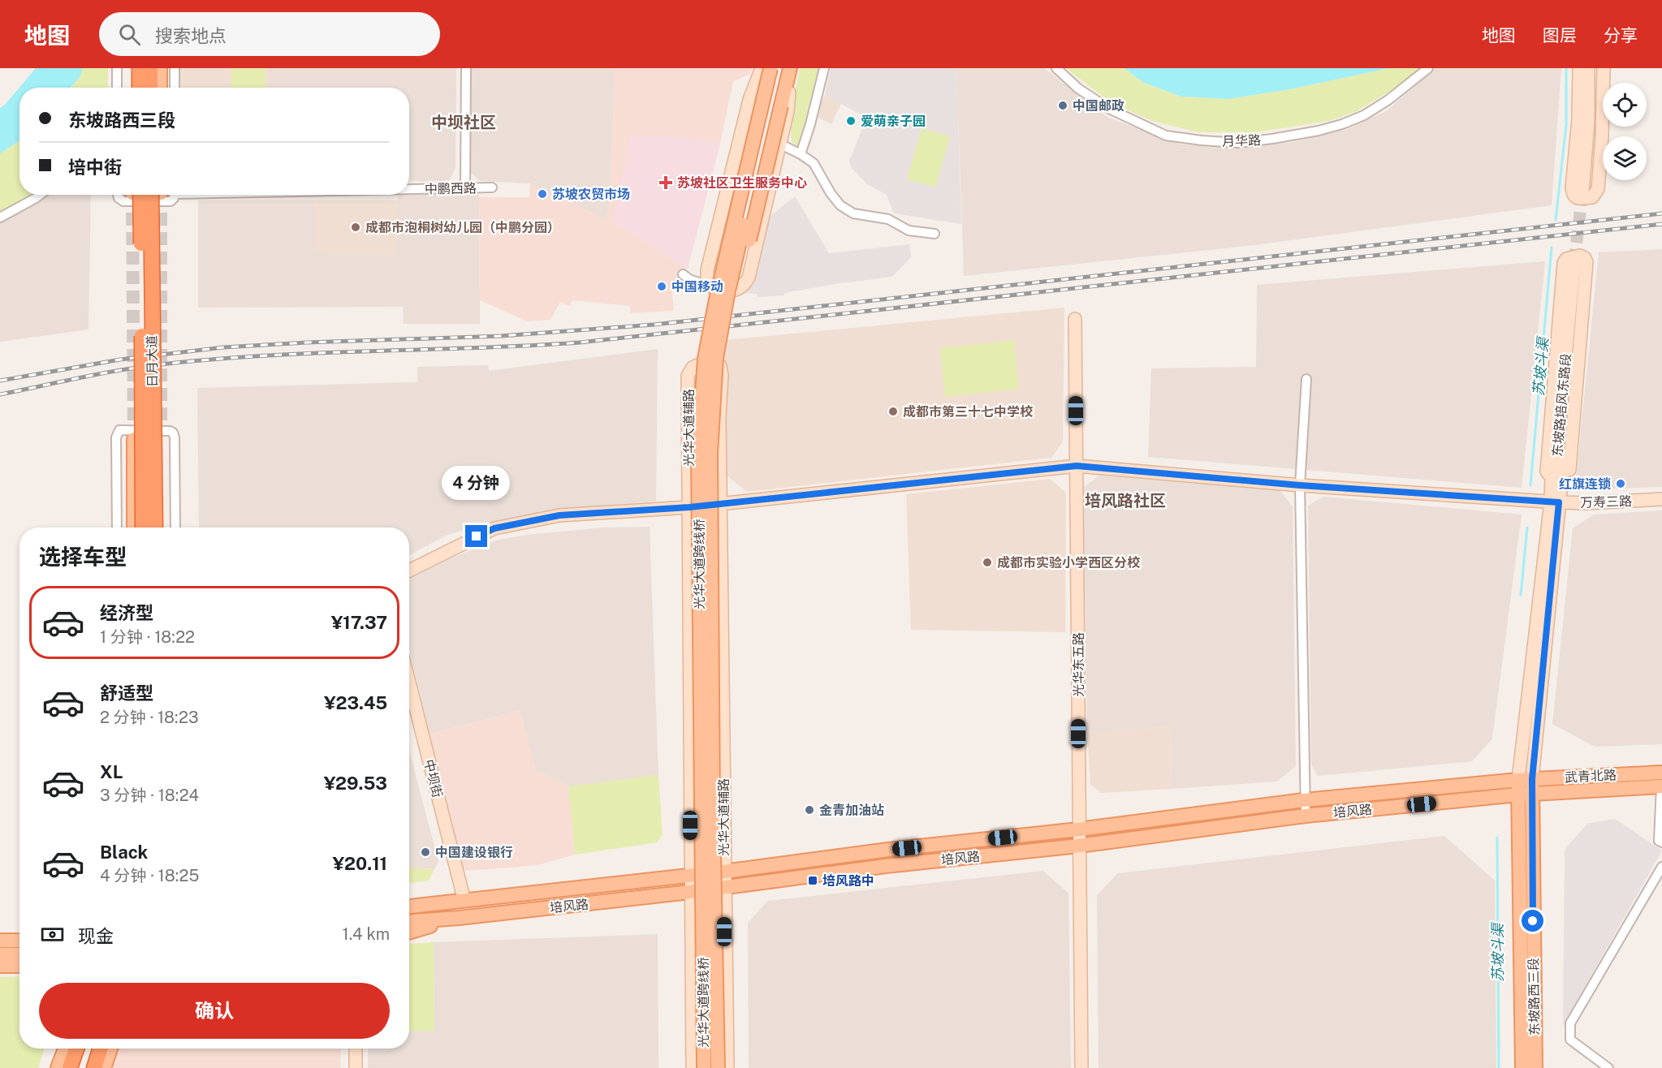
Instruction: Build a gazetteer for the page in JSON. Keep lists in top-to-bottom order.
{
  "streets": {
    "highway": ["日月大道"],
    "main road": [
      "光华大道跨线桥",
      "武青北路",
      "培风路",
      "东坡路西三段"
    ],
    "street": [
      "月华路",
      "中鹏西路",
      "东坡路培风东路段",
      "光华大道辅路",
      "万寿三路",
      "光华东五路",
      "中坝街"
    ]
  },
  "crossings": [
    ["东坡路培风东路段", "万寿三路"],
    ["东坡路培风东路段", "武青北路"],
    ["东坡路培风东路段", "培风路"],
    ["东坡路培风东路段", "东坡路西三段"],
    ["光华大道辅路", "万寿三路"],
    ["光华大道辅路", "培风路"],
    ["万寿三路", "光华东五路"],
    ["光华东五路", "培风路"],
    ["武青北路", "培风路"],
    ["武青北路", "东坡路西三段"],
    ["中坝街", "培风路"],
    ["培风路", "东坡路西三段"]
  ],
  "districts": ["中坝社区", "培风路社区"],
  "water": ["苏坡斗渠"],
  "places": {
    "other": [
      "中国邮政",
      "爱萌亲子园",
      "苏坡农贸市场",
      "成都市泡桐树幼儿园（中鹏分园）",
      "中国移动",
      "成都市第三十七中学校",
      "红旗连锁",
      "成都市实验小学西区分校",
      "金青加油站",
      "中国建设银行"
    ],
    "health": ["苏坡社区卫生服务中心"],
    "transit": ["培风路中"]
  },
  "page": {
    "header": "地图",
    "search": "搜索地点",
    "nav": ["地图", "图层", "分享"],
    "banner": ["东坡路西三段", "培中街"],
    "bubble": "4 分钟",
    "heading": "选择车型",
    "list": [
      {
        "name": "经济型",
        "note": "1 分钟 · 18:22",
        "value": "¥17.37"
      },
      {
        "name": "舒适型",
        "note": "2 分钟 · 18:23",
        "value": "¥23.45"
      },
      {
        "name": "XL",
        "note": "3 分钟 · 18:24",
        "value": "¥29.53"
      },
      {
        "name": "Black",
        "note": "4 分钟 · 18:25",
        "value": "¥20.11"
      }
    ],
    "pay": ["现金", "1.4 km"],
    "buttons": "确认"
  }
}
